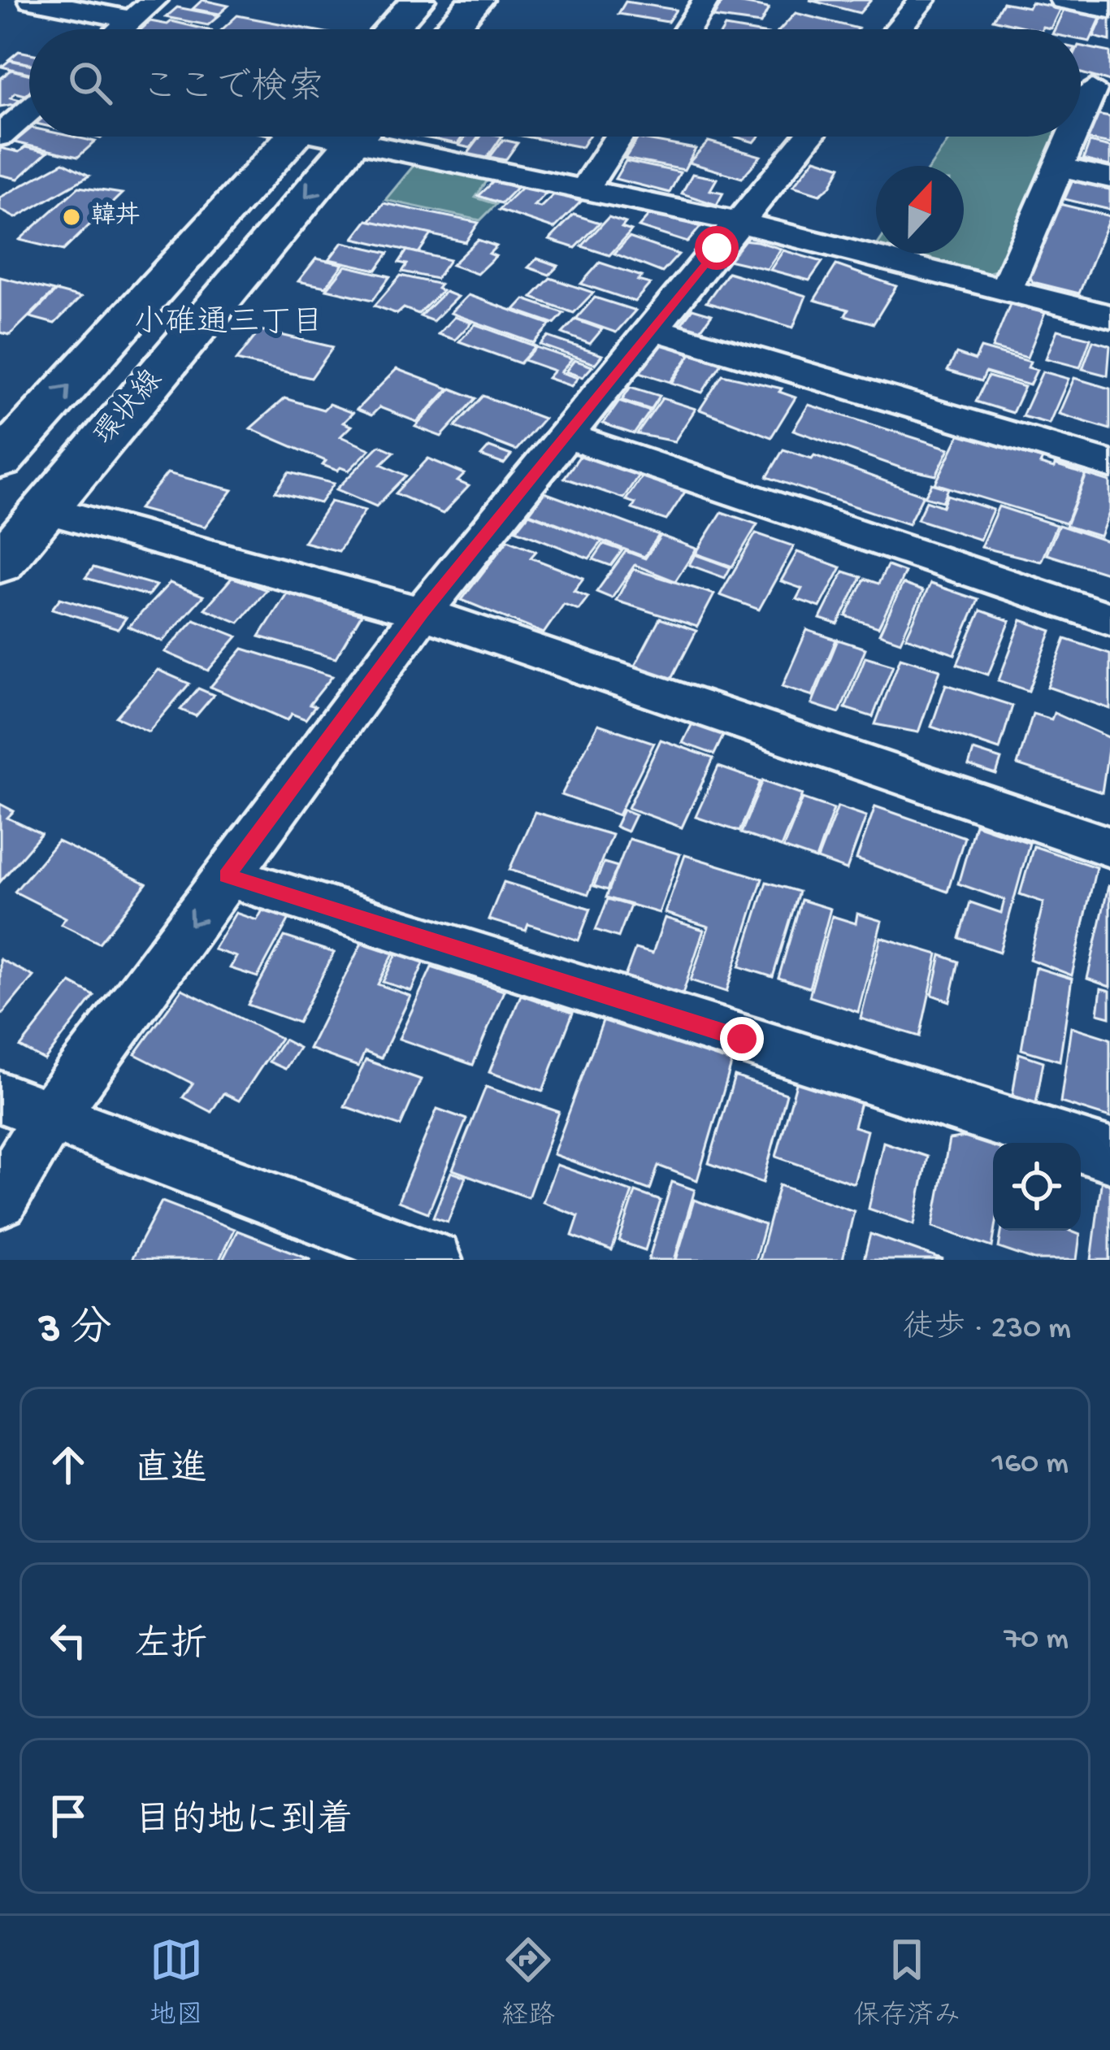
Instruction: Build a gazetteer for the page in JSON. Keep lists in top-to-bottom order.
{
  "streets": {
    "main road": ["環状線"]
  },
  "districts": ["小碓通三丁目"],
  "places": ["韓丼"],
  "north": "top",
  "page": {
    "search": "ここで検索",
    "heading": ["3 分", "徒歩 · 230 m"],
    "list": [
      ["直進", "160 m"],
      ["左折", "70 m"],
      "目的地に到着"
    ],
    "nav": ["地図", "経路", "保存済み"]
  }
}
